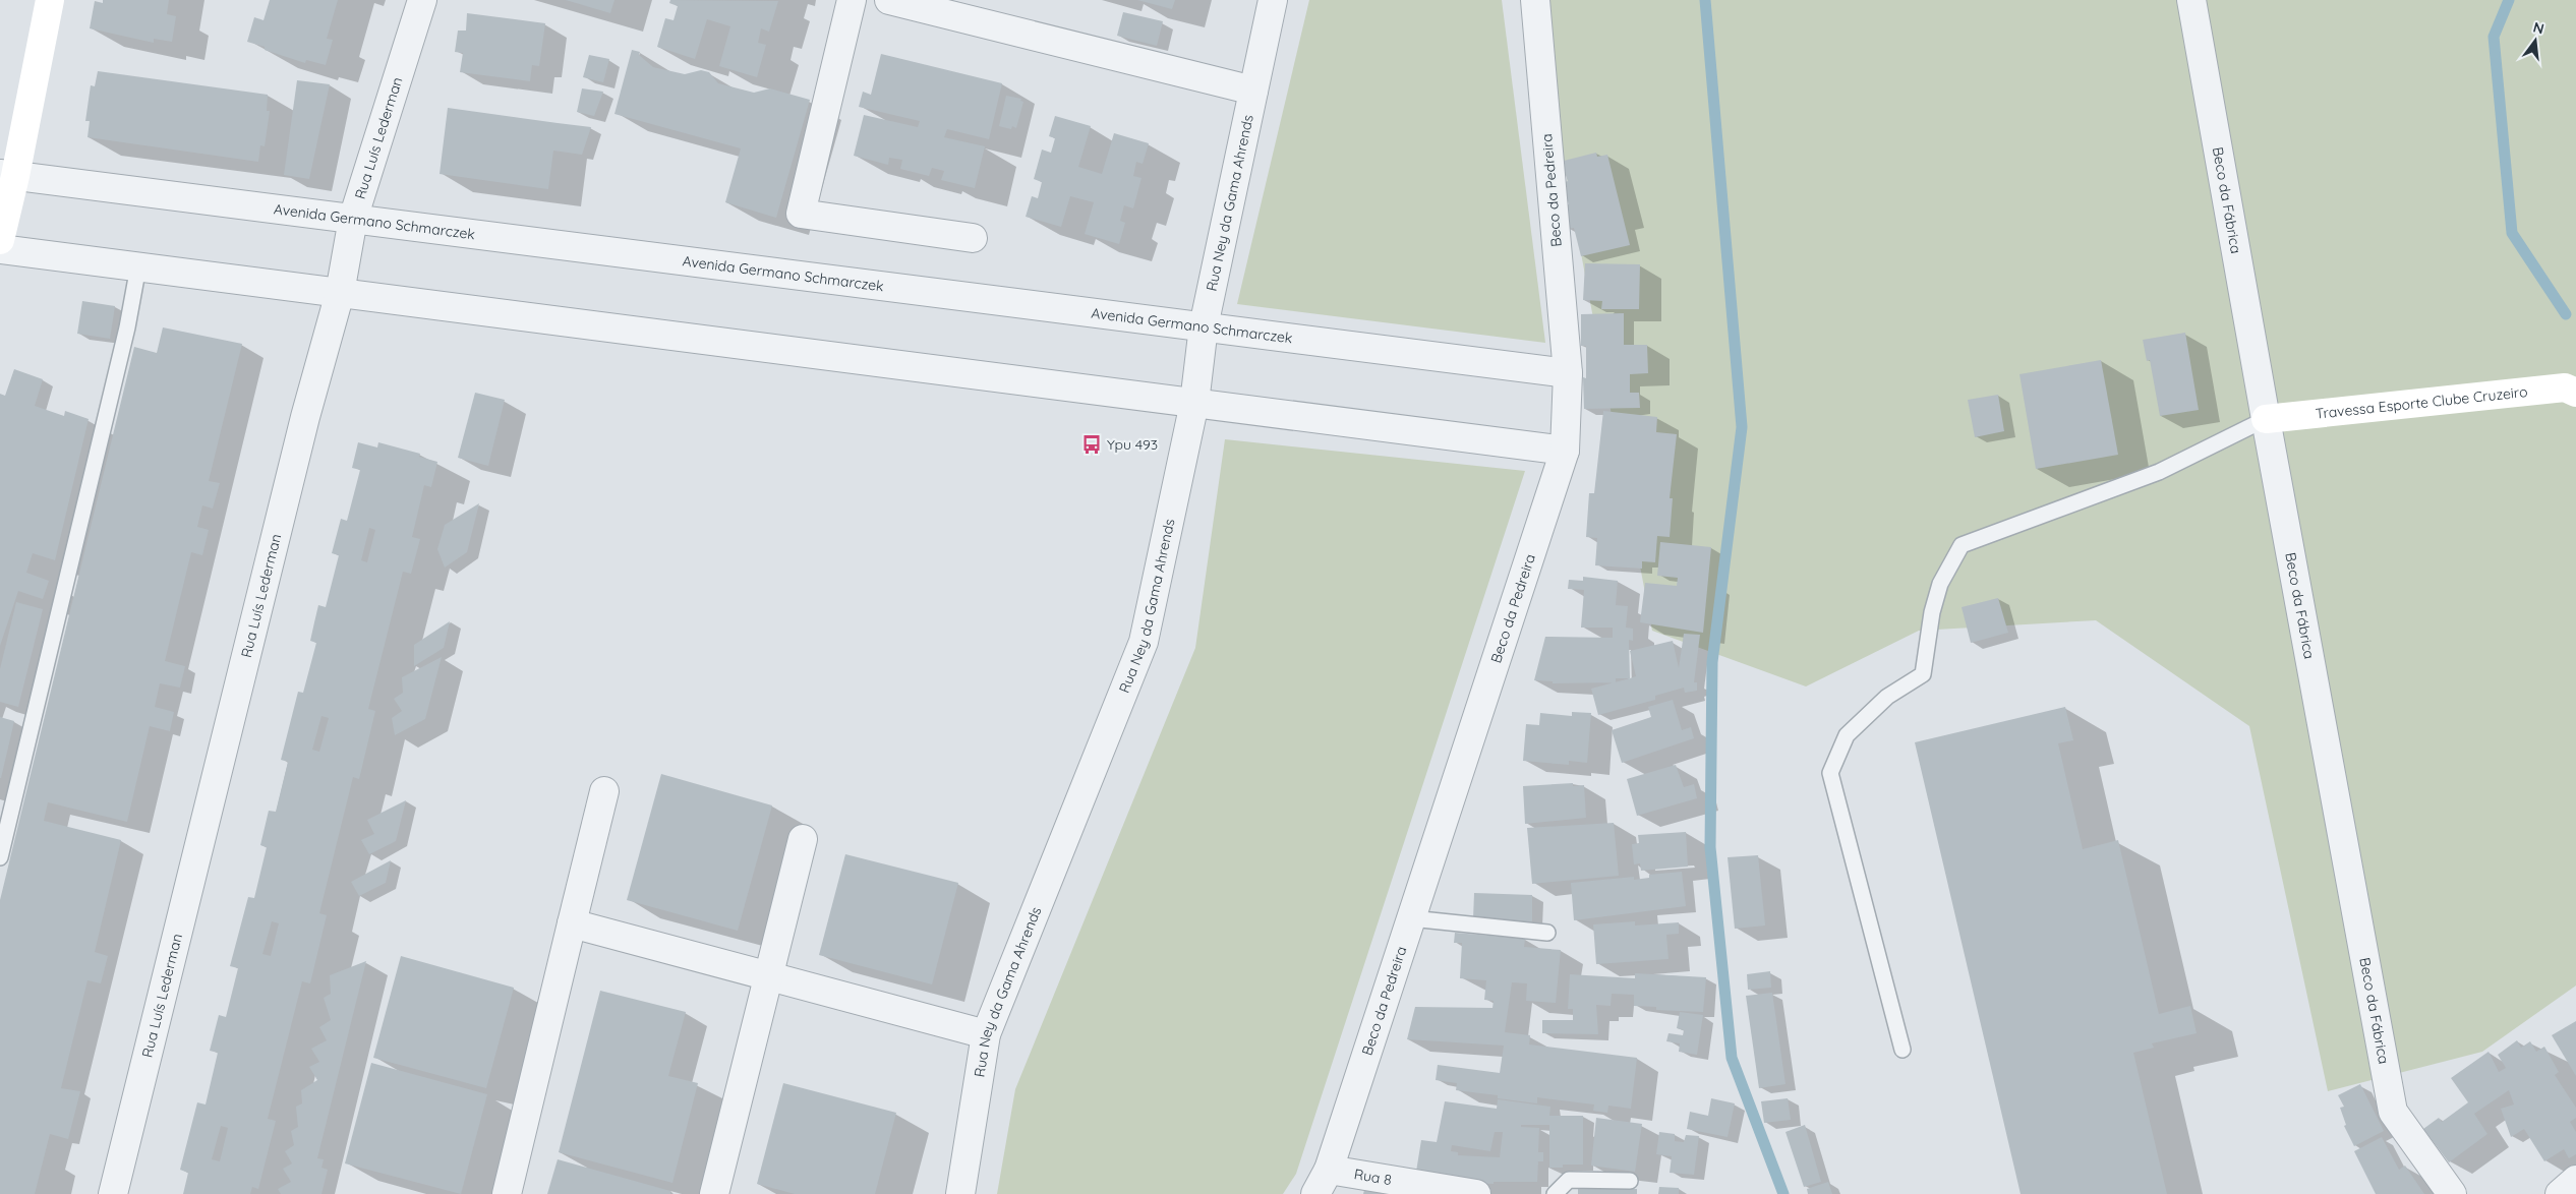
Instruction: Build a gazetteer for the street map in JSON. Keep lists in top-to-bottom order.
{
  "streets": {
    "street": [
      "Rua Luís Lederman",
      "Beco da Pedreira",
      "Beco da Fábrica",
      "Rua Ney da Gama Ahrends",
      "Avenida Germano Schmarczek",
      "Travessa Esporte Clube Cruzeiro",
      "Rua 8"
    ]
  },
  "crossings": [
    ["Rua Luís Lederman", "Avenida Germano Schmarczek"],
    ["Beco da Pedreira", "Avenida Germano Schmarczek"],
    ["Beco da Pedreira", "Rua 8"],
    ["Beco da Fábrica", "Travessa Esporte Clube Cruzeiro"],
    ["Rua Ney da Gama Ahrends", "Avenida Germano Schmarczek"]
  ],
  "places": {
    "bus stop": ["Ypu 493"]
  },
  "north": "top"
}
